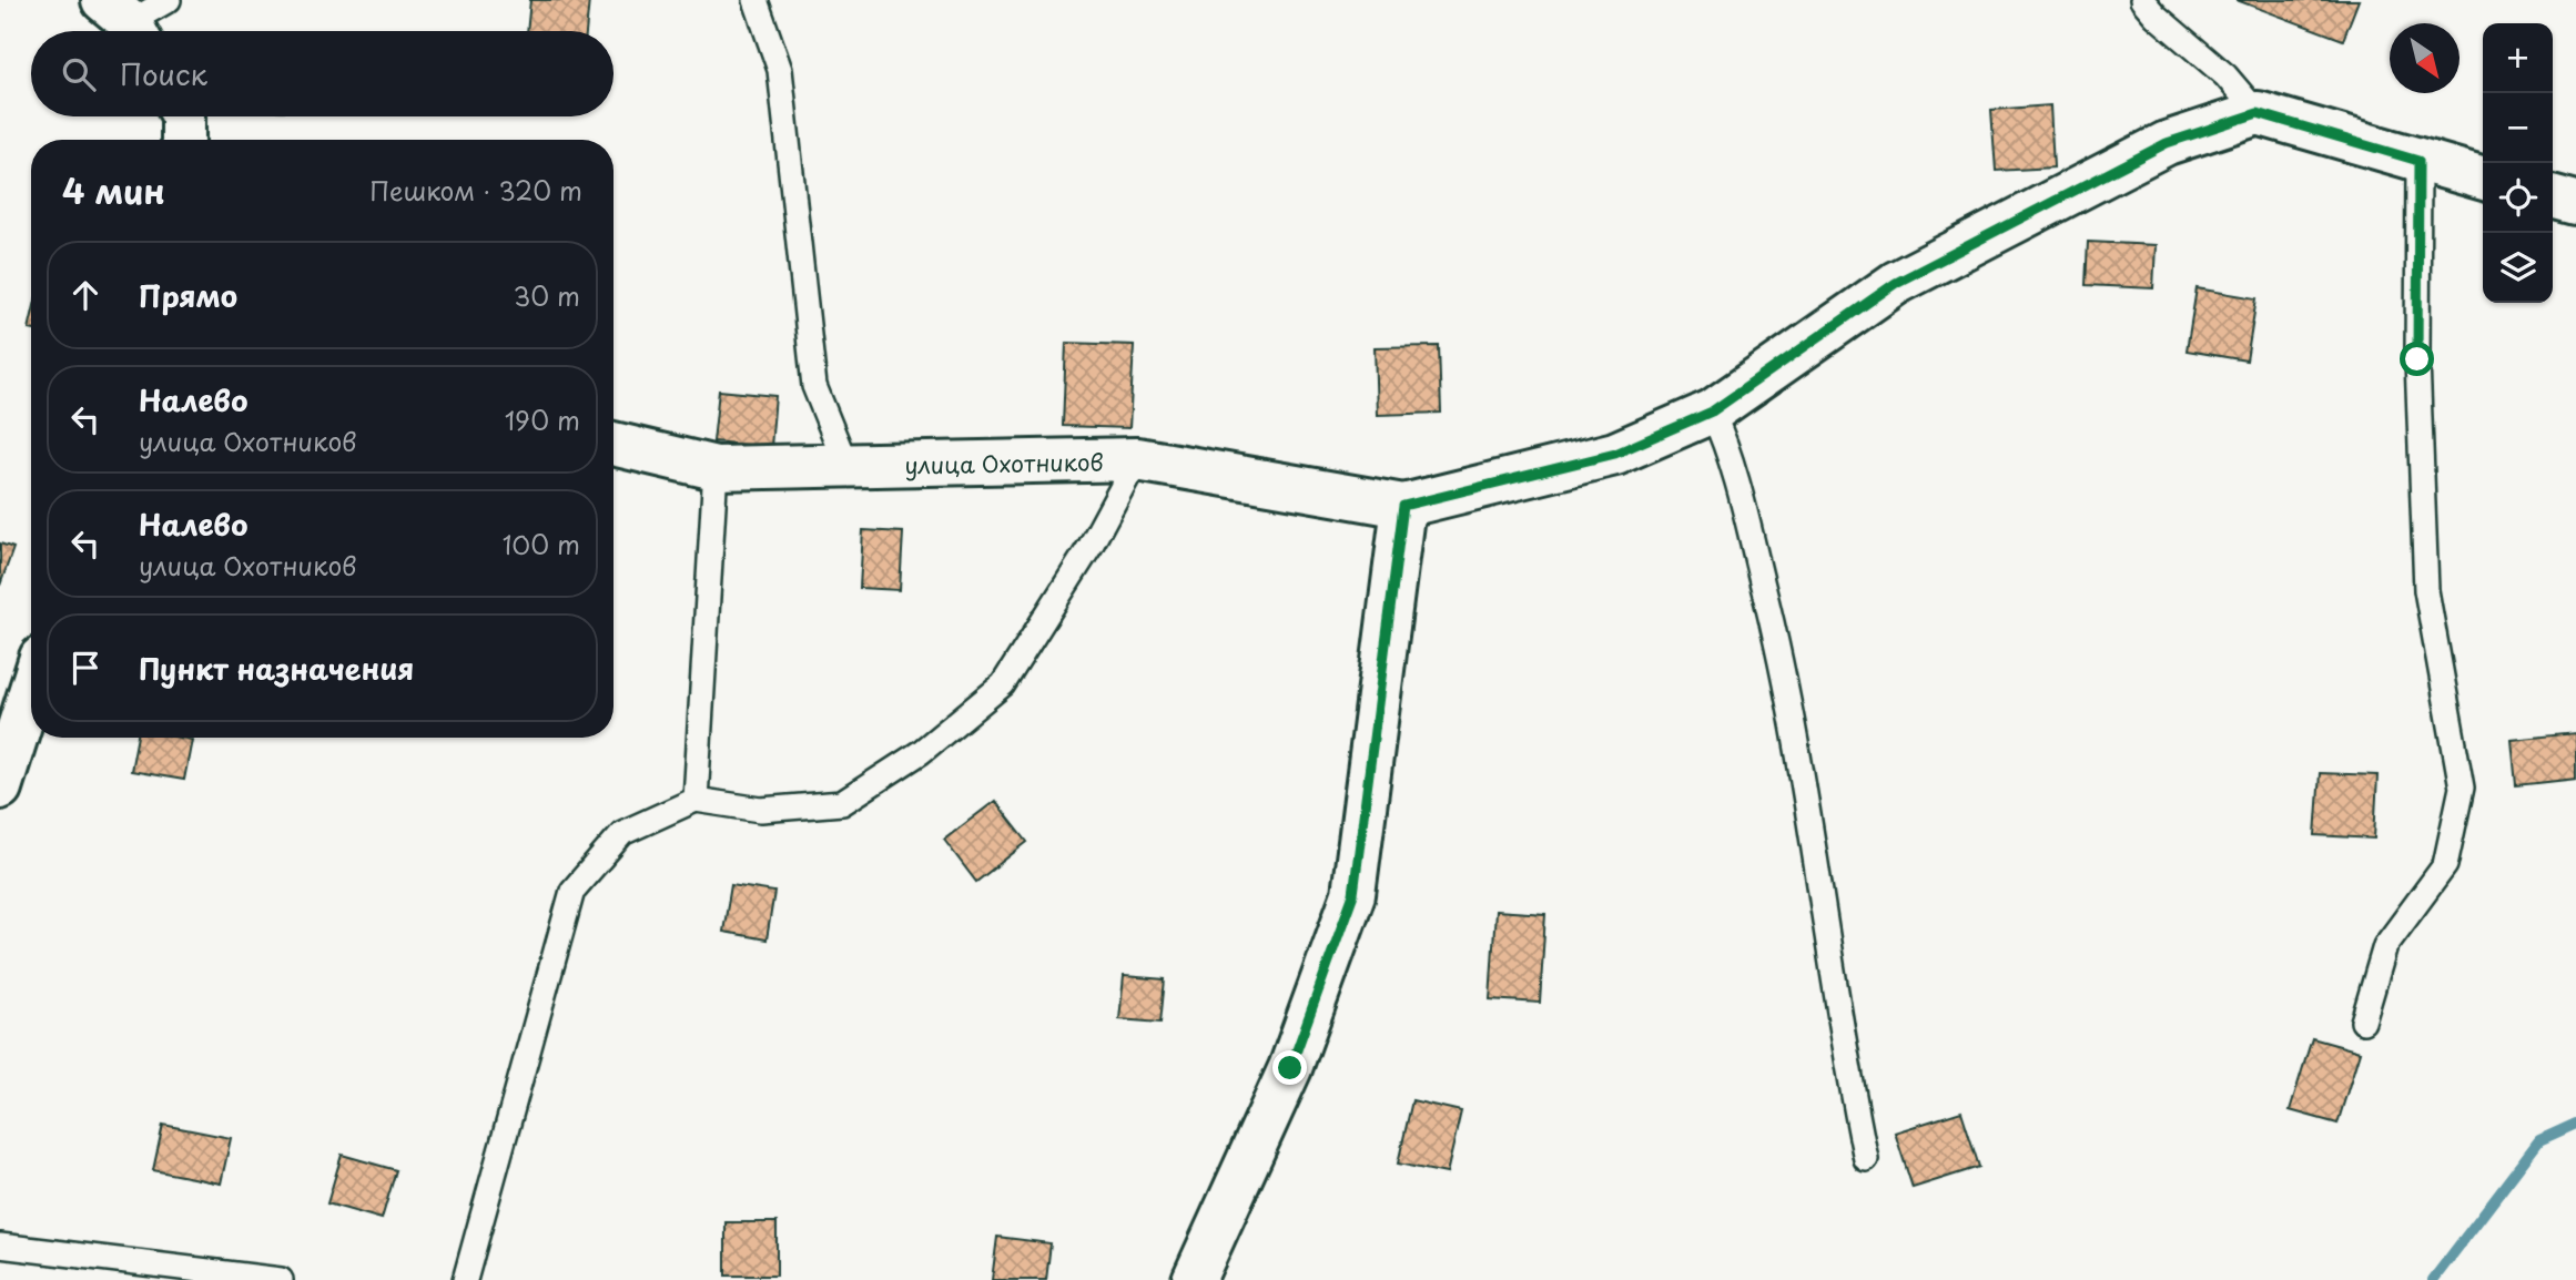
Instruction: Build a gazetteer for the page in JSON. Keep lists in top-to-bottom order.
{
  "streets": {
    "street": ["улица Охотников"]
  },
  "north": "bottom right",
  "page": {
    "map_buttons": ["+", "−"],
    "search": "Поиск",
    "heading": ["4 мин", "Пешком · 320 m"],
    "list": [
      ["Прямо", "30 m"],
      ["Налево", "улица Охотников", "190 m"],
      ["Налево", "улица Охотников", "100 m"],
      "Пункт назначения"
    ]
  }
}
